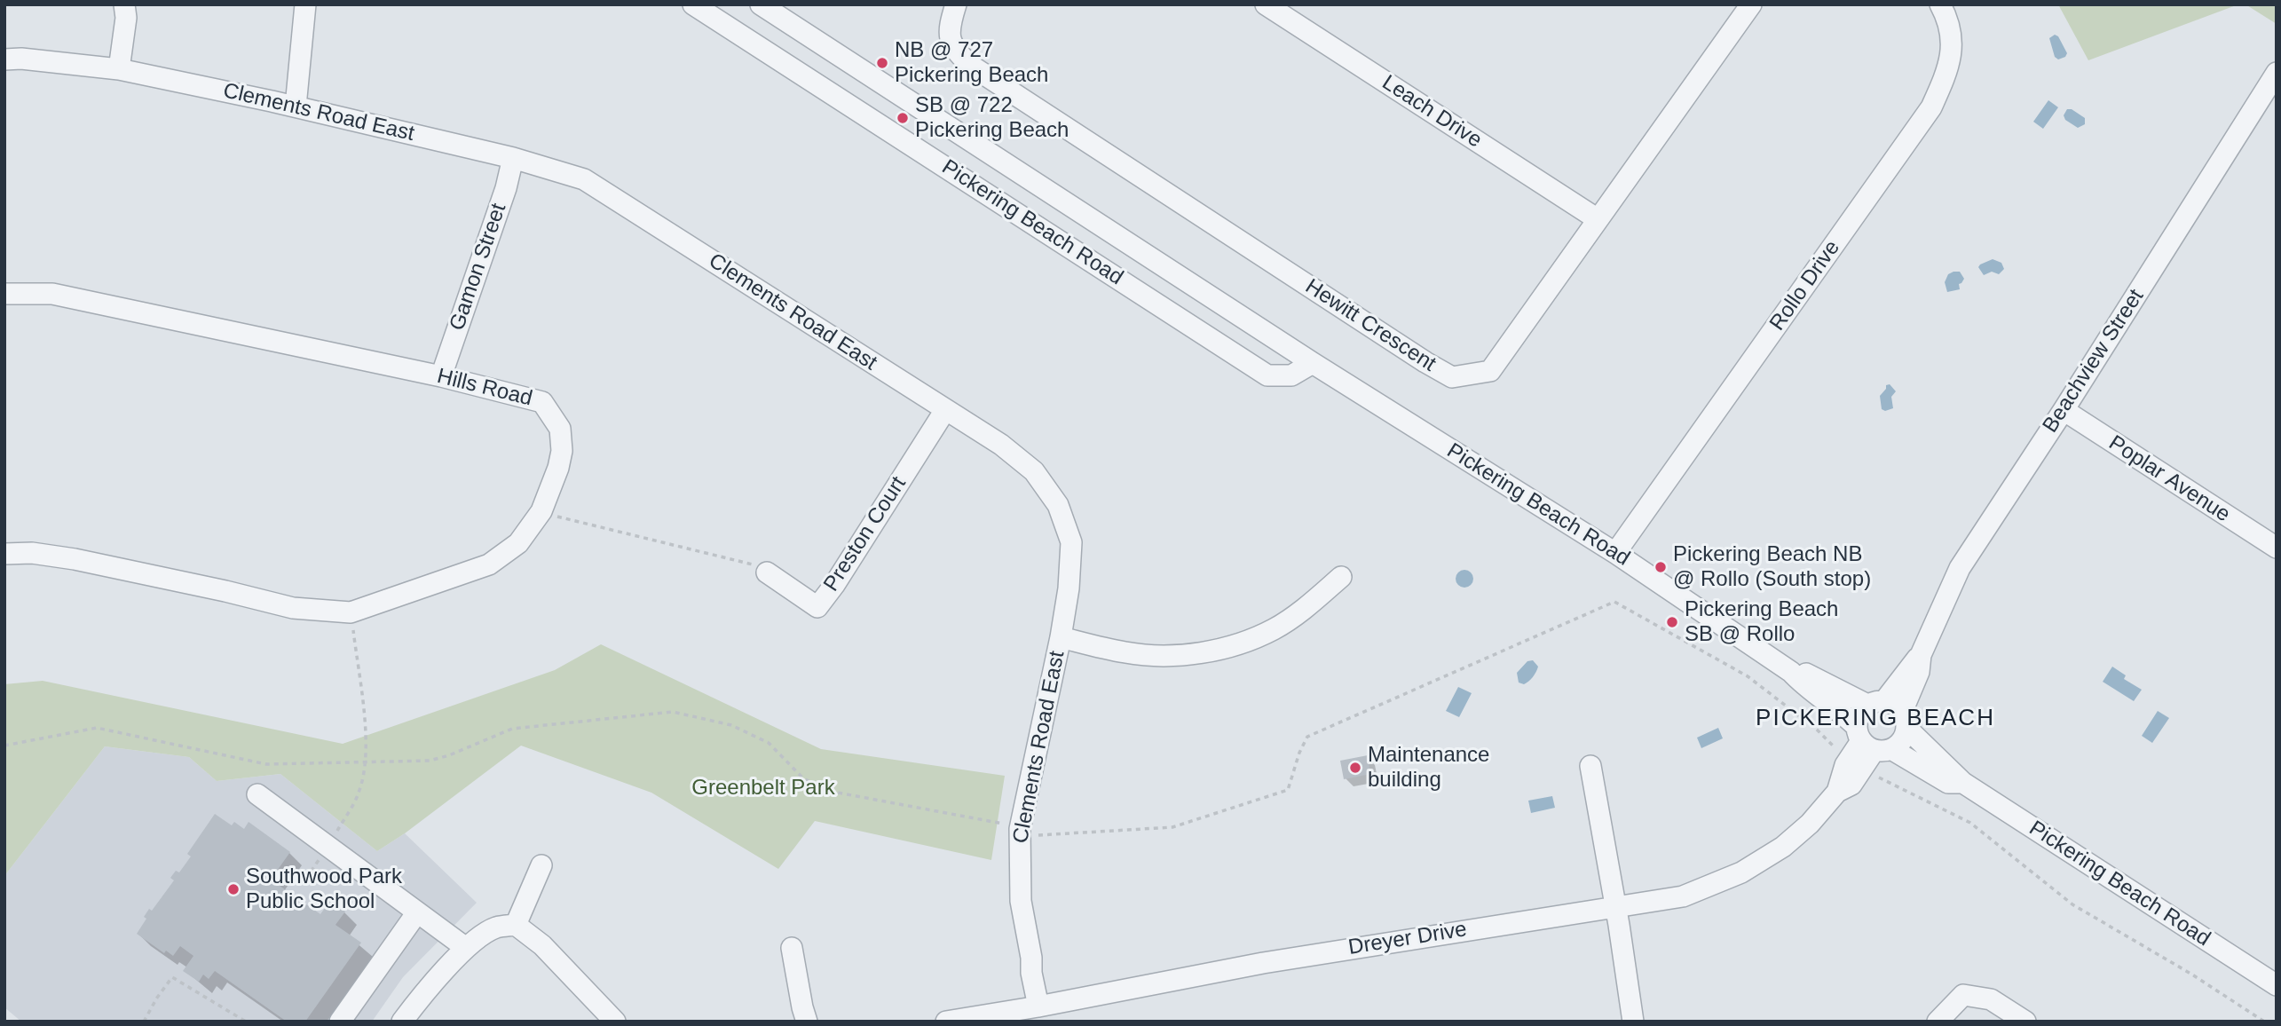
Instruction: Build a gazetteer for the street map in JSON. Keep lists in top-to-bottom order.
{
  "streets": {
    "street": [
      "Leach Drive",
      "Clements Road East",
      "Pickering Beach Road",
      "Gamon Street",
      "Rollo Drive",
      "Hewitt Crescent",
      "Beachview Street",
      "Hills Road",
      "Poplar Avenue",
      "Preston Court",
      "Dreyer Drive"
    ]
  },
  "crossings": [
    ["Leach Drive", "Hewitt Crescent"],
    ["Clements Road East", "Gamon Street"],
    ["Clements Road East", "Preston Court"],
    ["Clements Road East", "Dreyer Drive"],
    ["Pickering Beach Road", "Rollo Drive"],
    ["Pickering Beach Road", "Beachview Street"],
    ["Pickering Beach Road", "Dreyer Drive"],
    ["Gamon Street", "Hills Road"],
    ["Beachview Street", "Poplar Avenue"],
    ["Beachview Street", "Dreyer Drive"]
  ],
  "districts": ["PICKERING BEACH"],
  "parks": ["Greenbelt Park"],
  "places": [
    "NB @ 727 Pickering Beach",
    "SB @ 722 Pickering Beach",
    "Pickering Beach NB @ Rollo (South stop)",
    "Pickering Beach SB @ Rollo",
    "Maintenance building",
    "Southwood Park Public School"
  ]
}
